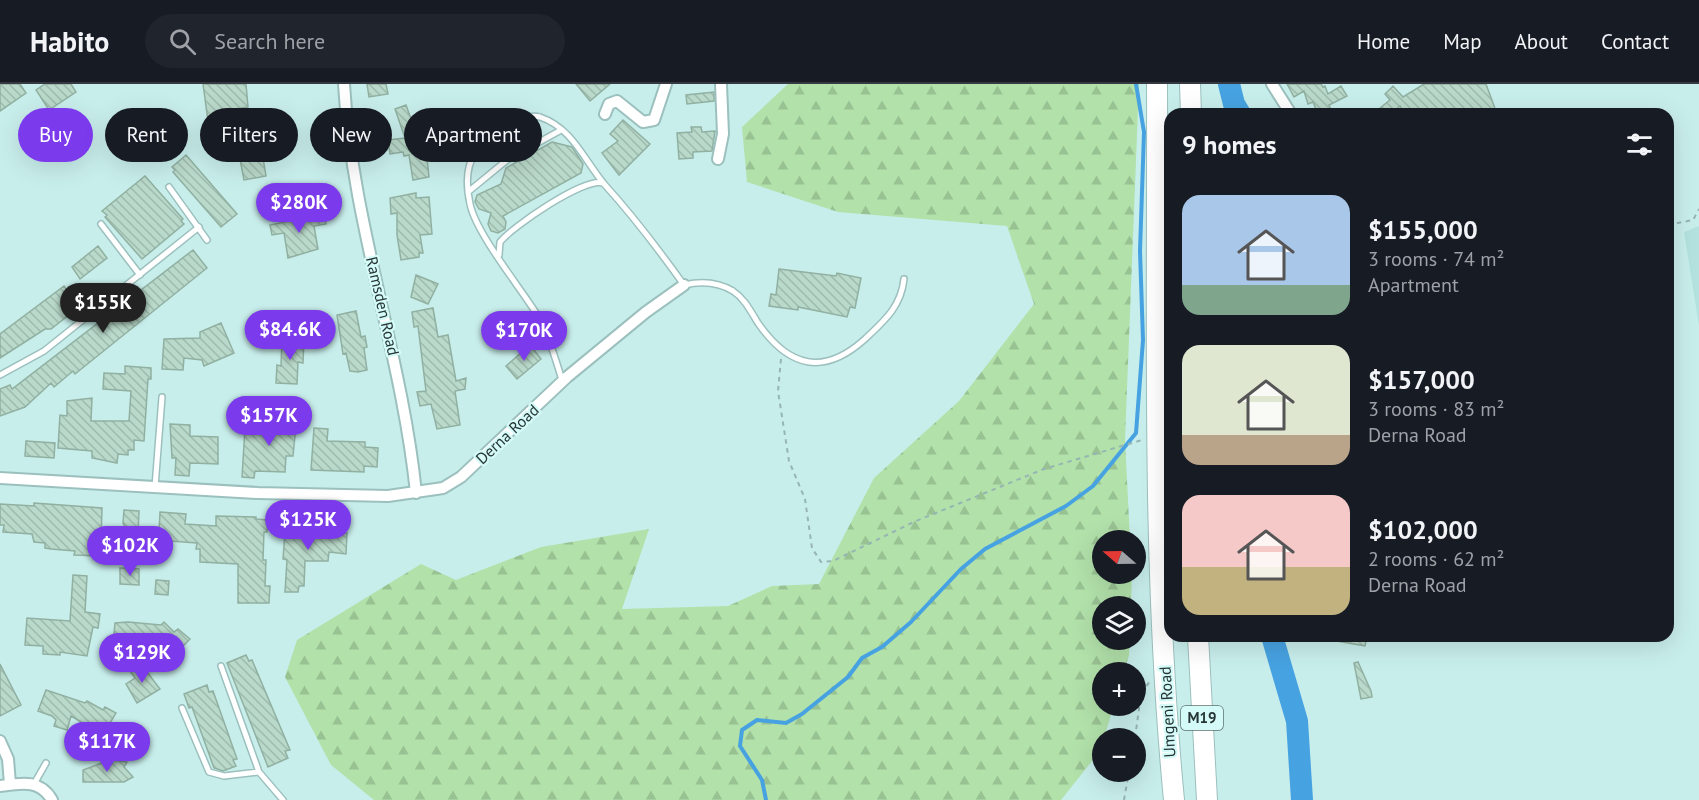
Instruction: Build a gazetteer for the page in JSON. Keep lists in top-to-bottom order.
{
  "streets": {
    "highway": ["Umgeni Road", "M19"],
    "street": ["Ramsden Road", "Derna Road"]
  },
  "crossings": [
    ["Ramsden Road", "Derna Road"]
  ],
  "north": "left",
  "page": {
    "header": "Habito",
    "search": "Search here",
    "nav": [
      "Home",
      "Map",
      "About",
      "Contact"
    ],
    "chip": [
      "Buy",
      "Rent",
      "Filters",
      "New",
      "Apartment"
    ],
    "heading": "9 homes",
    "list": [
      {
        "name": "$155,000",
        "note": "3 rooms · 74 m² · Apartment"
      },
      {
        "name": "$157,000",
        "note": "3 rooms · 83 m² · Derna Road"
      },
      {
        "name": "$102,000",
        "note": "2 rooms · 62 m² · Derna Road"
      }
    ],
    "price": [
      "$280K",
      "$155K",
      "$84.6K",
      "$170K",
      "$157K",
      "$125K",
      "$102K",
      "$129K",
      "$117K"
    ],
    "map_buttons": ["+", "−"]
  }
}
